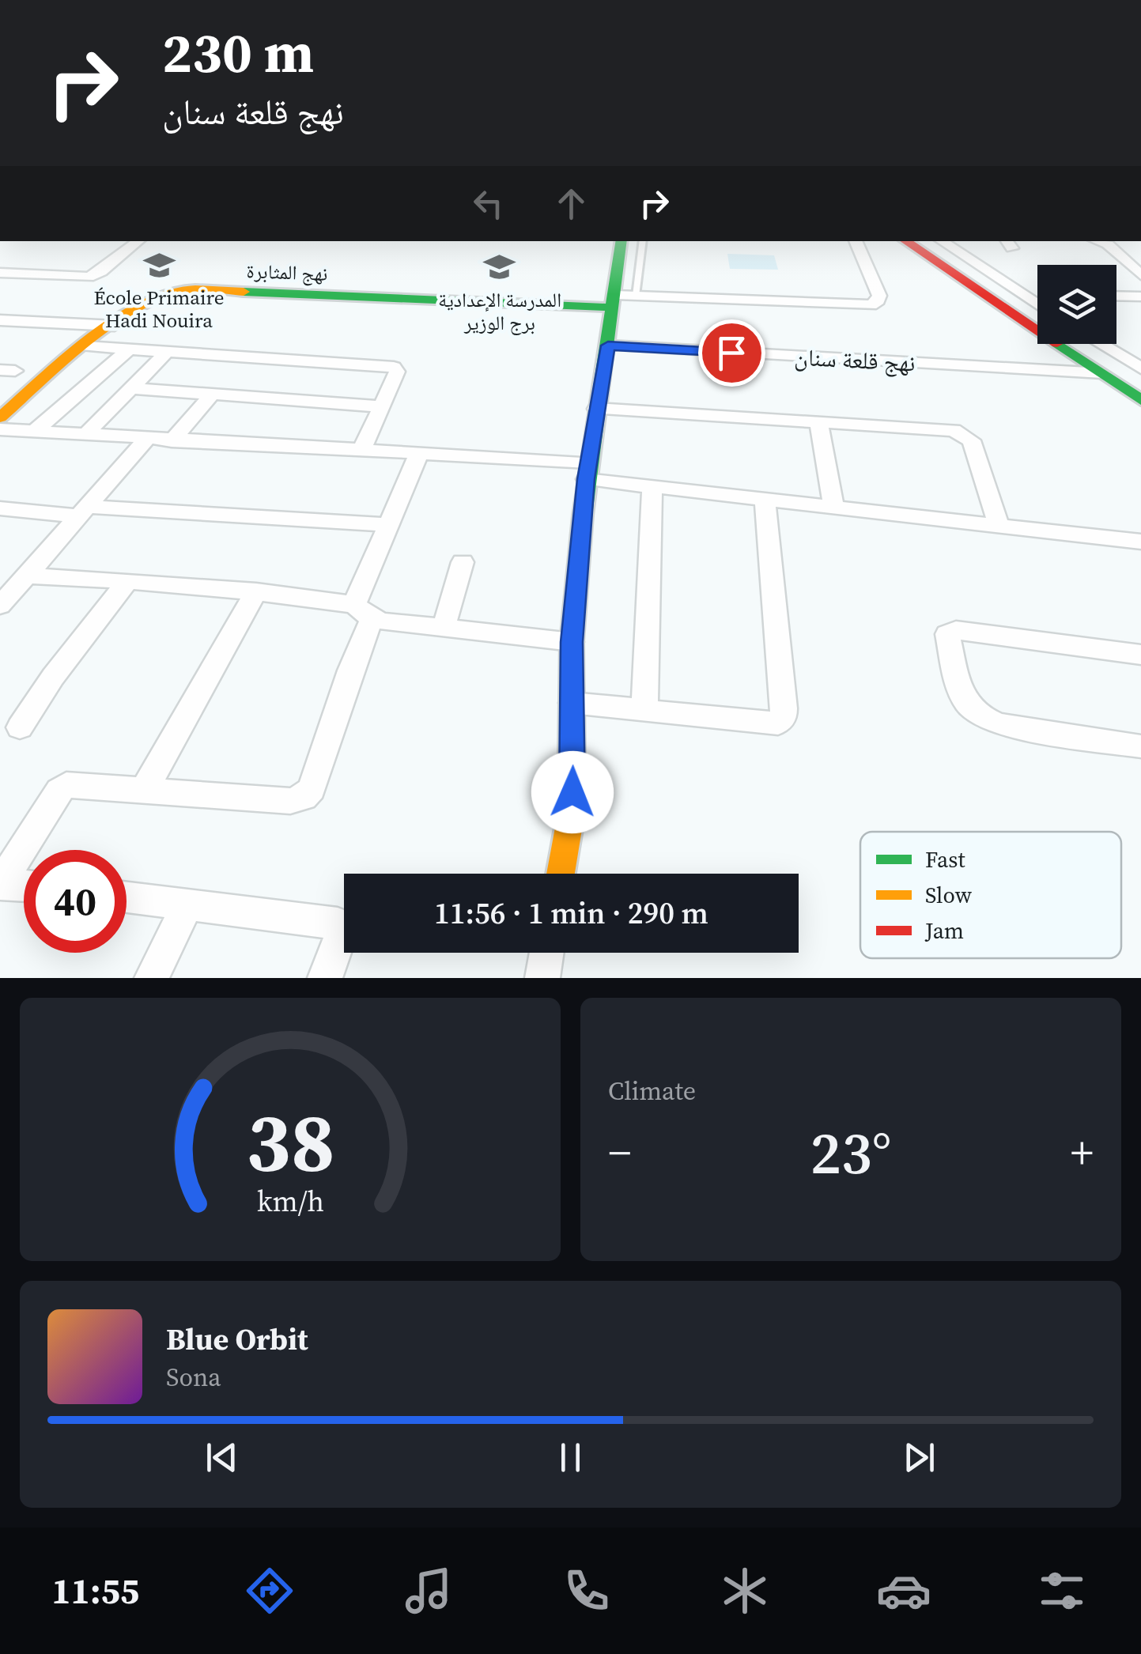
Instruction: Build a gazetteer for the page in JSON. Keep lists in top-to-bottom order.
{
  "streets": {
    "main road": ["نهج المثابرة"],
    "street": ["نهج قلعة سنان"]
  },
  "places": {
    "school or university": ["École Primaire Hadi Nouira", "المدرسة الإعدادية برج الوزير"]
  },
  "legend": ["Fast", "Slow", "Jam"],
  "page": {
    "turn": ["230 m", "نهج قلعة سنان"],
    "limit": "40",
    "trip": "11:56 · 1 min · 290 m",
    "tile": "Climate",
    "heat": ["−", "23°", "+"],
    "song": ["Blue Orbit", "Sona"],
    "tabs": "11:55",
    "gauge": ["38", "km/h"]
  }
}
